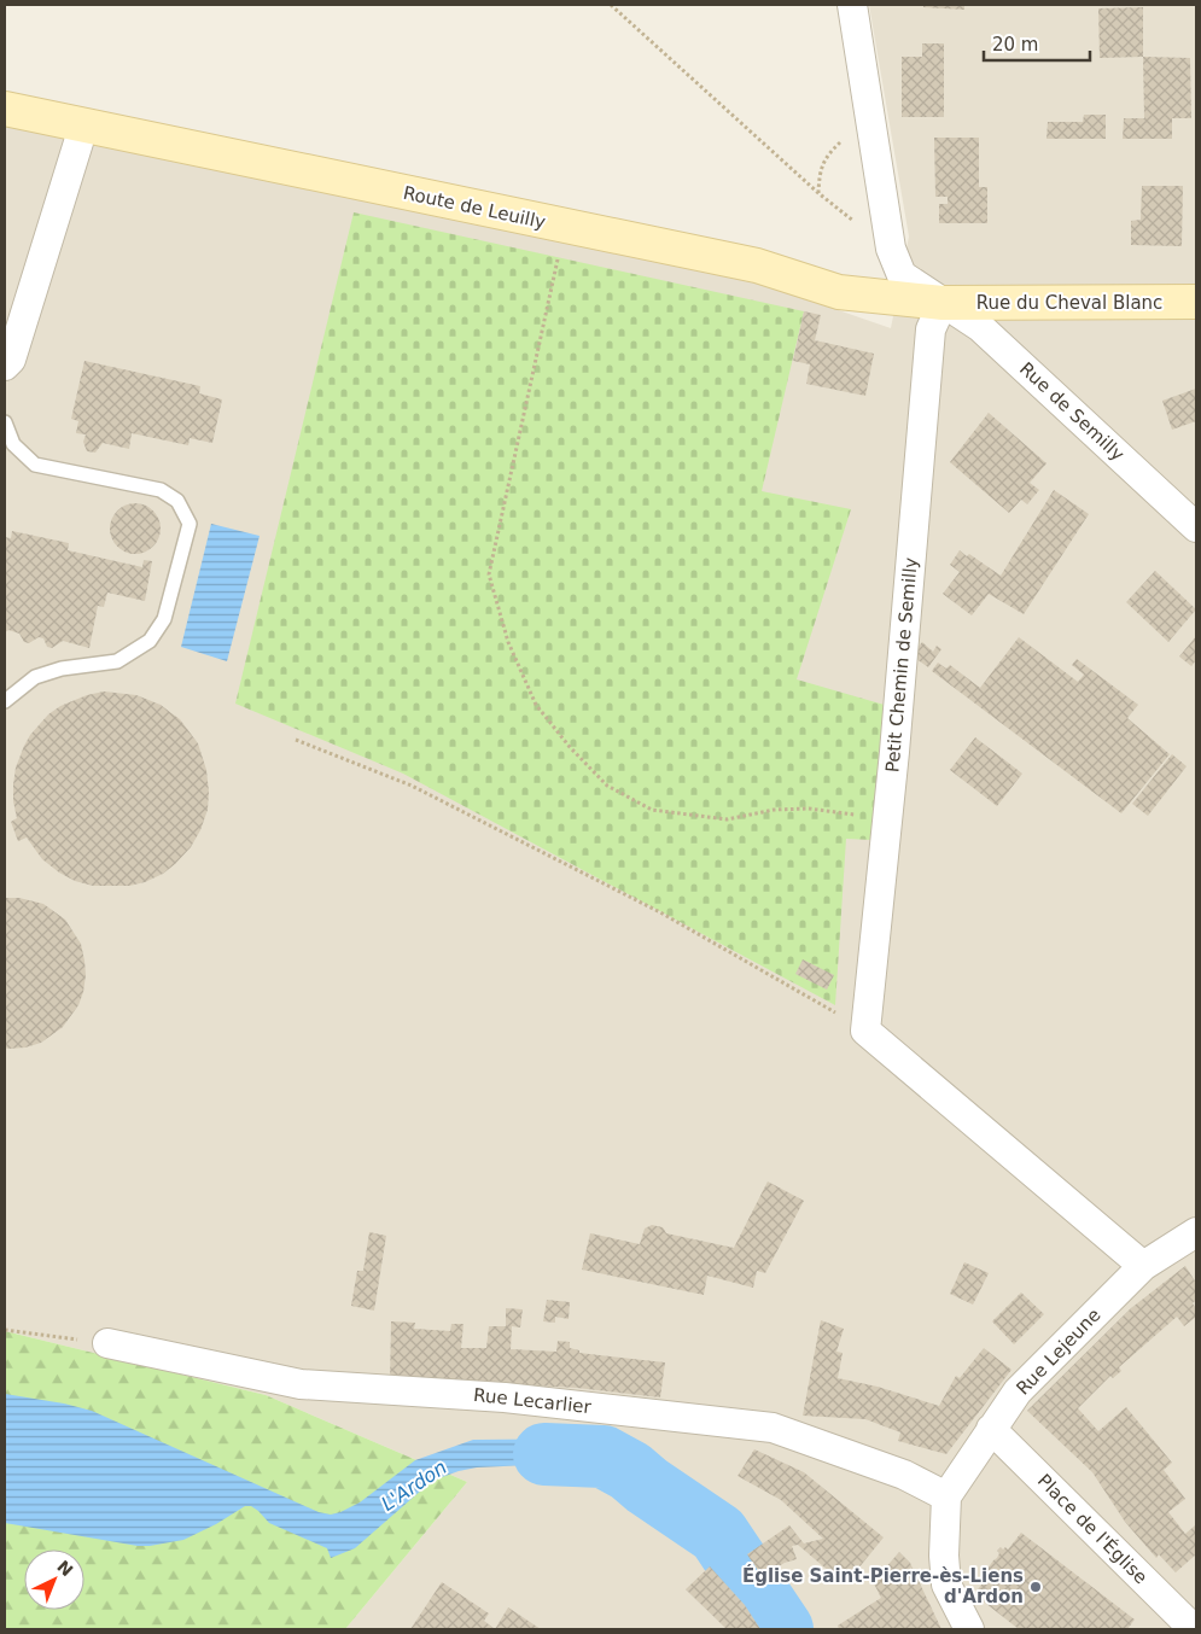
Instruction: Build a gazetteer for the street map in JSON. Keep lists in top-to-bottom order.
{
  "streets": {
    "main road": ["Route de Leuilly", "Rue du Cheval Blanc"],
    "street": [
      "Rue de Semilly",
      "Petit Chemin de Semilly",
      "Rue Lejeune",
      "Rue Lecarlier",
      "Place de l'Église"
    ]
  },
  "crossings": [
    ["Route de Leuilly", "Rue du Cheval Blanc"],
    ["Route de Leuilly", "Rue de Semilly"],
    ["Route de Leuilly", "Petit Chemin de Semilly"],
    ["Rue du Cheval Blanc", "Rue de Semilly"],
    ["Rue du Cheval Blanc", "Petit Chemin de Semilly"],
    ["Rue de Semilly", "Petit Chemin de Semilly"],
    ["Rue Lejeune", "Rue Lecarlier"],
    ["Rue Lejeune", "Place de l'Église"]
  ],
  "water": ["L'Ardon"],
  "places": ["Église Saint-Pierre-ès-Liens d'Ardon"],
  "scale_bar": "20 m",
  "north": "top right"
}
